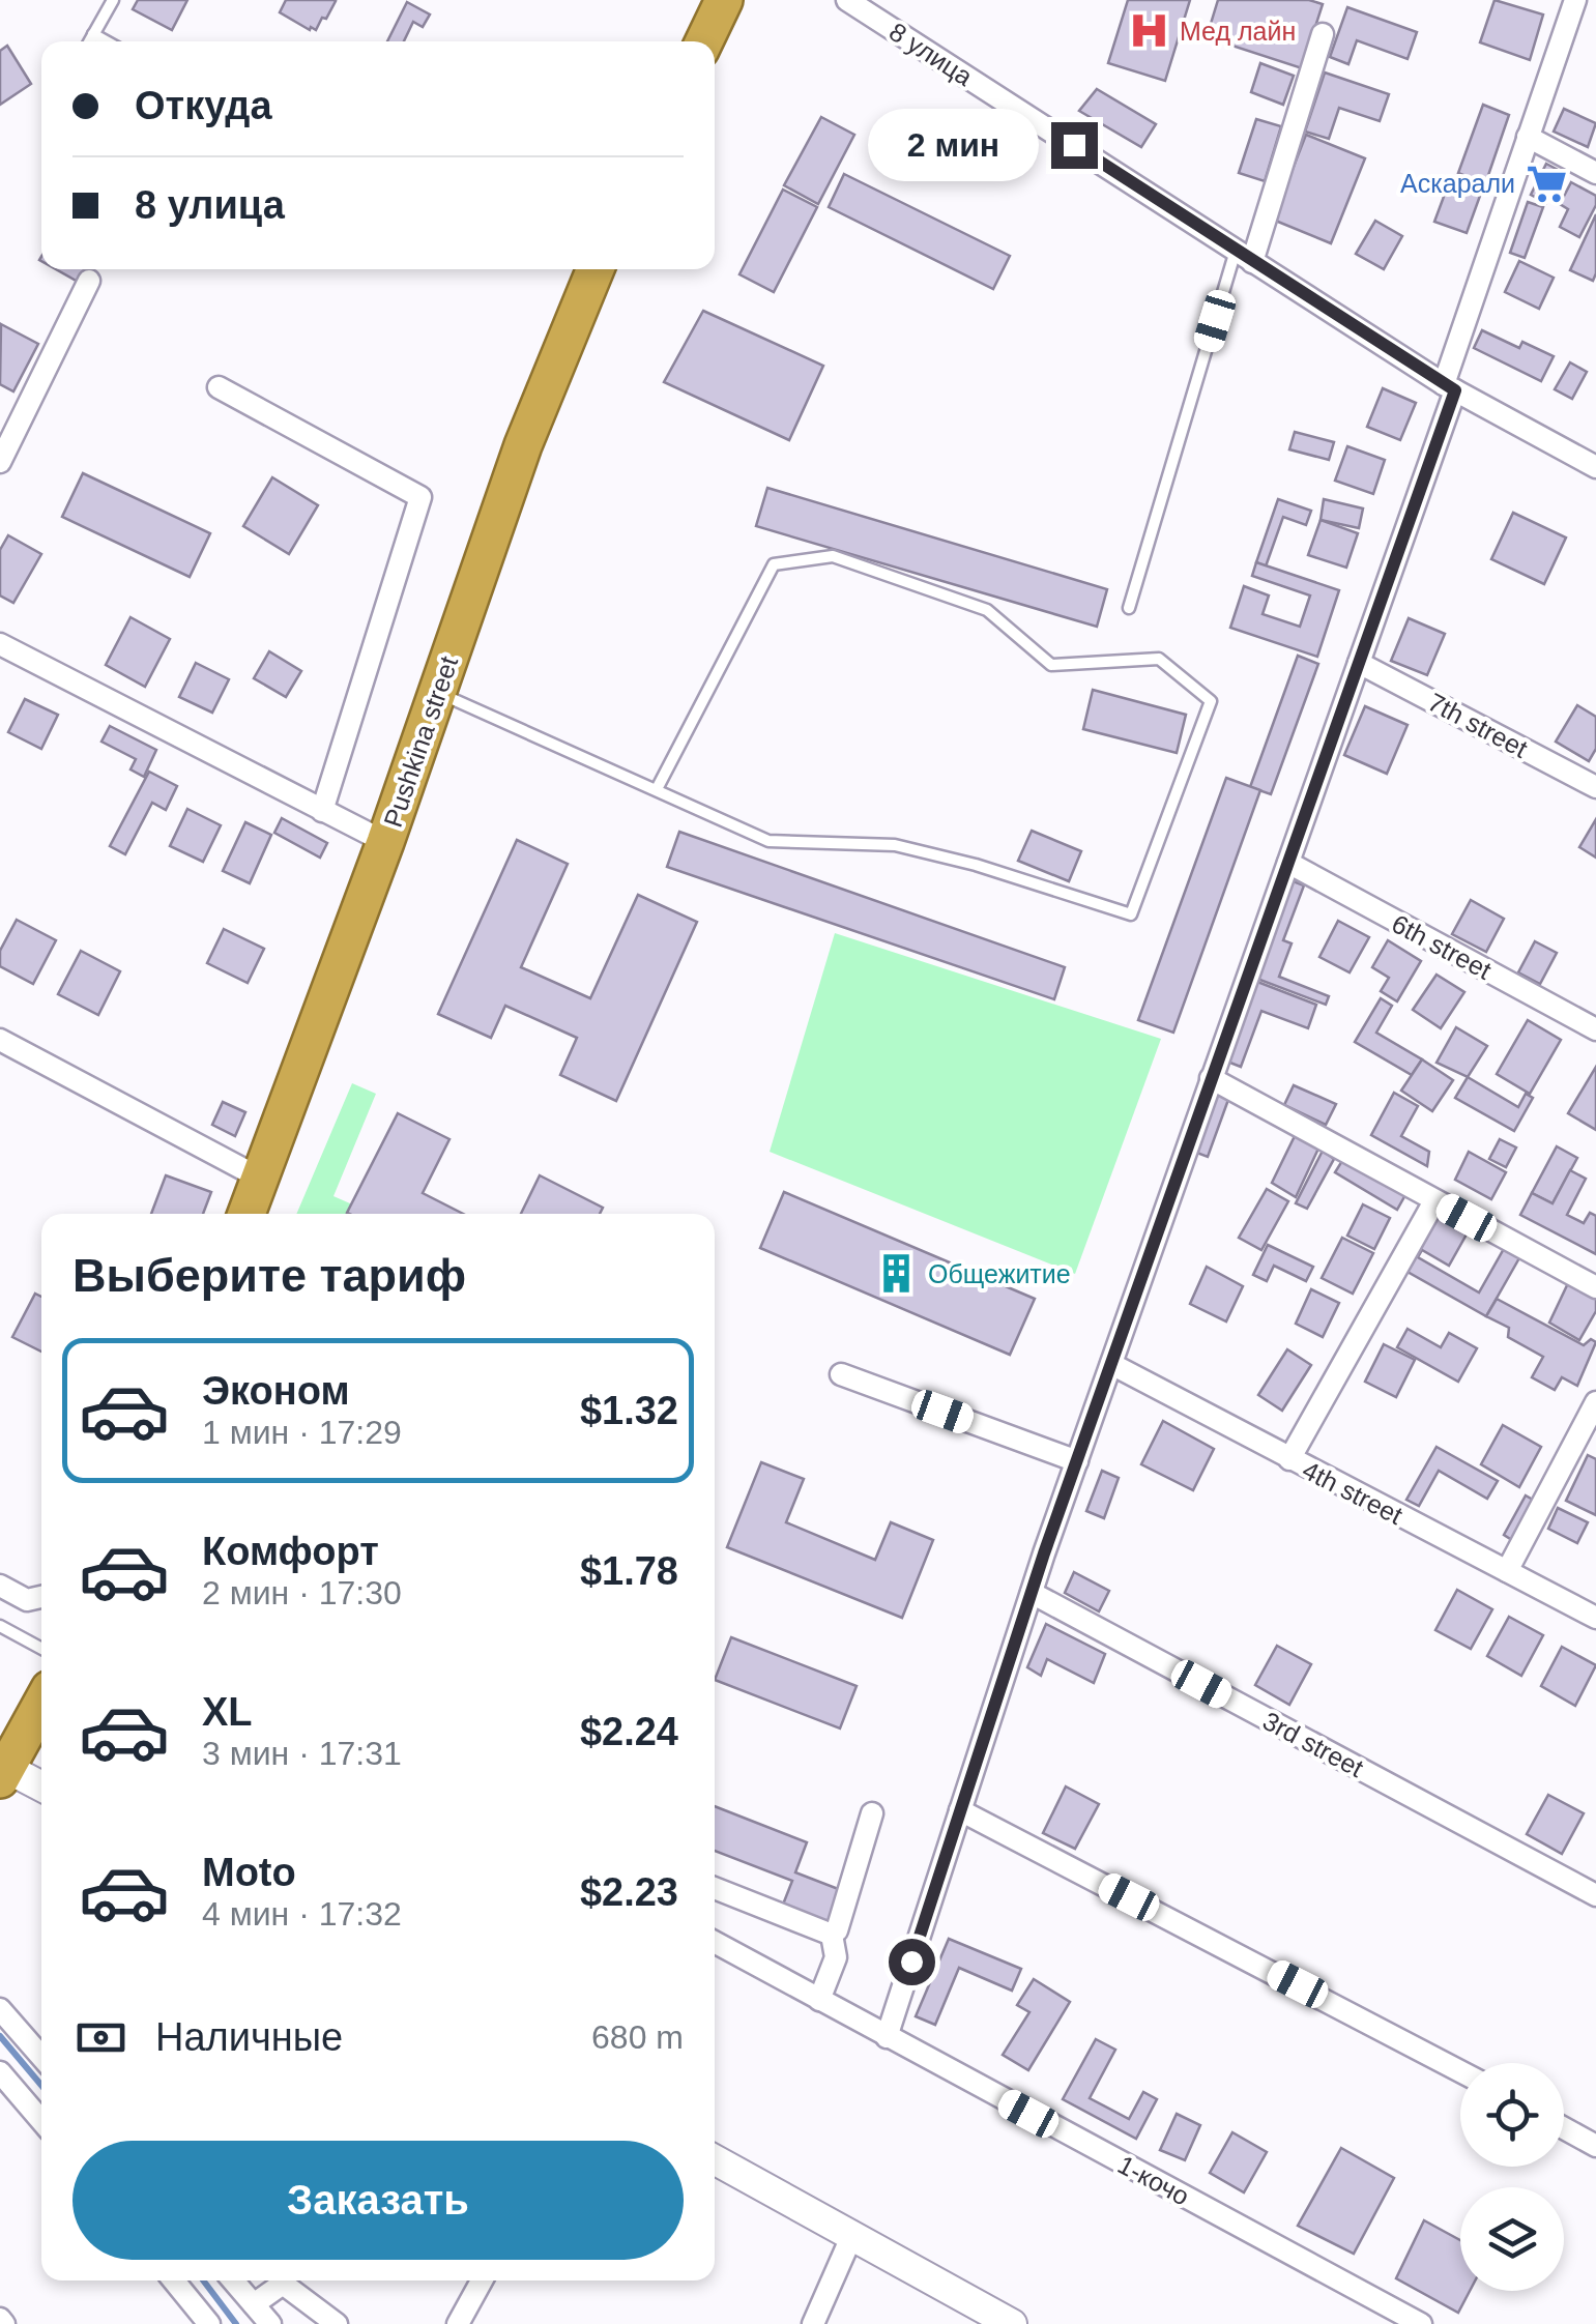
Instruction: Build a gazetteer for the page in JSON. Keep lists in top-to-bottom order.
{
  "streets": {
    "highway": ["Pushkina street"],
    "street": [
      "8 улица",
      "7th street",
      "6th street",
      "4th street",
      "3rd street",
      "1-кочо"
    ]
  },
  "places": {
    "hospital": ["Мед лайн"],
    "supermarket": ["Аскарали"],
    "building": ["Общежитие"]
  },
  "page": {
    "banner": ["Откуда", "8 улица"],
    "bubble": "2 мин",
    "heading": "Выберите тариф",
    "list": [
      {
        "name": "Эконом",
        "note": "1 мин · 17:29",
        "value": "$1.32"
      },
      {
        "name": "Комфорт",
        "note": "2 мин · 17:30",
        "value": "$1.78"
      },
      {
        "name": "XL",
        "note": "3 мин · 17:31",
        "value": "$2.24"
      },
      {
        "name": "Moto",
        "note": "4 мин · 17:32",
        "value": "$2.23"
      }
    ],
    "pay": ["Наличные", "680 m"],
    "buttons": "Заказать"
  }
}
